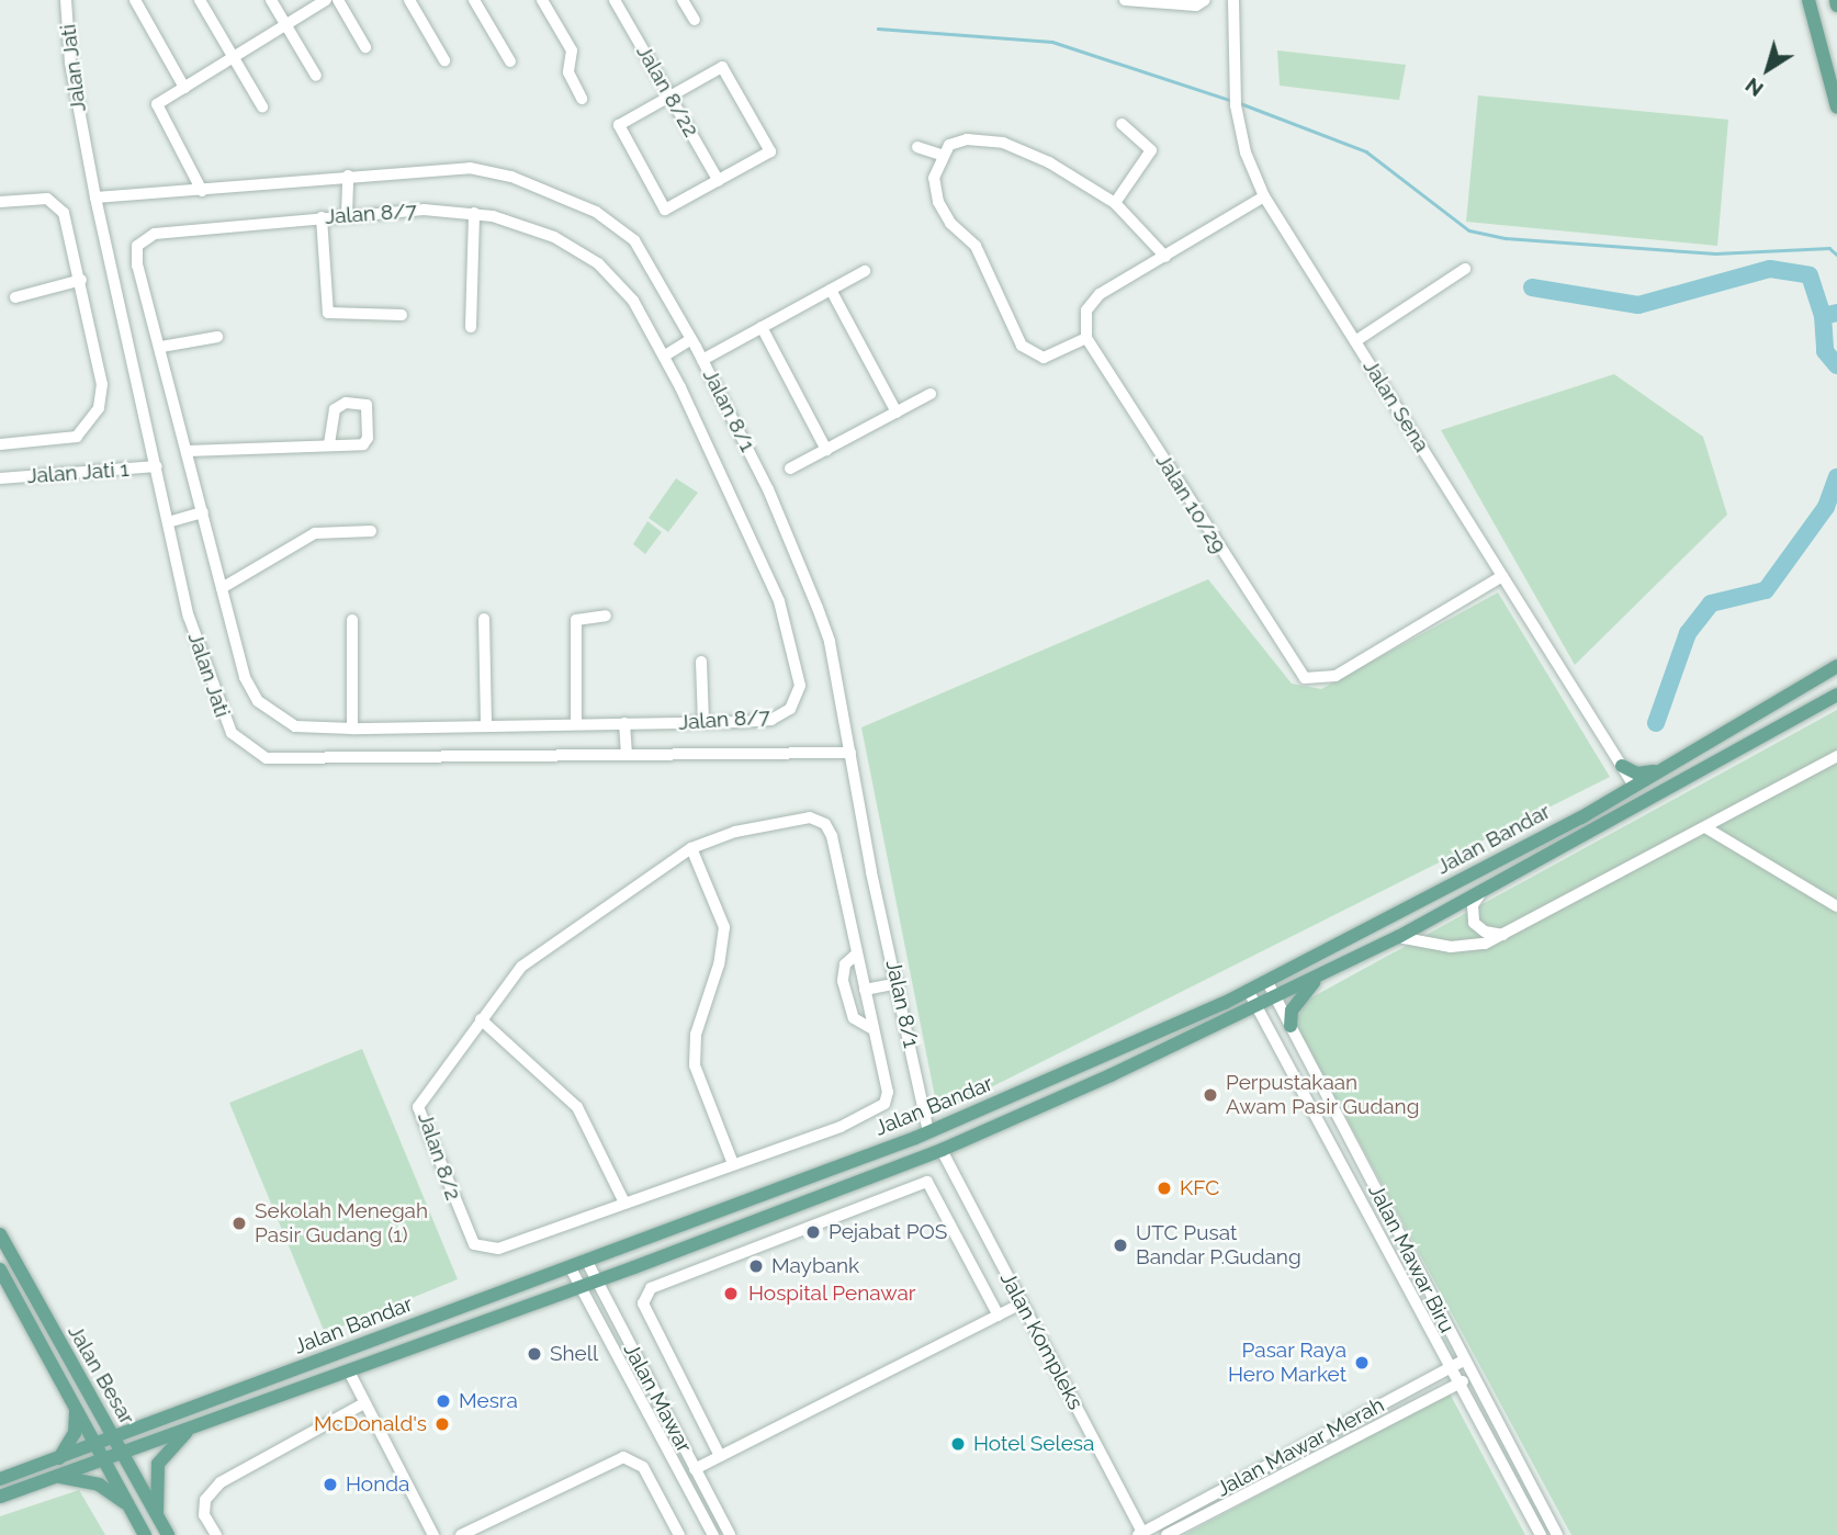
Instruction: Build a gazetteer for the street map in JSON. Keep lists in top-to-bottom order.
{
  "streets": {
    "main road": ["Jalan Bandar", "Jalan Besar"],
    "street": [
      "Jalan Jati",
      "Jalan 8/22",
      "Jalan 8/7",
      "Jalan Sena",
      "Jalan 8/1",
      "Jalan Jati 1",
      "Jalan 10/29",
      "Jalan 8/2",
      "Jalan Mawar Biru",
      "Jalan Kompleks",
      "Jalan Mawar",
      "Jalan Mawar Merah"
    ]
  },
  "crossings": [
    ["Jalan Jati", "Jalan 8/1"],
    ["Jalan Jati", "Jalan Jati 1"],
    ["Jalan Sena", "Jalan 10/29"],
    ["Jalan Sena", "Jalan Bandar"],
    ["Jalan 8/1", "Jalan Bandar"],
    ["Jalan Bandar", "Jalan Mawar Biru"],
    ["Jalan Bandar", "Jalan Kompleks"],
    ["Jalan Bandar", "Jalan Besar"],
    ["Jalan Bandar", "Jalan Mawar"],
    ["Jalan Mawar Biru", "Jalan Mawar Merah"],
    ["Jalan Kompleks", "Jalan Mawar Merah"]
  ],
  "places": [
    "Perpustakaan Awam Pasir Gudang",
    "KFC",
    "Sekolah Menegah Pasir Gudang (1)",
    "Pejabat POS",
    "UTC Pusat Bandar P.Gudang",
    "Maybank",
    "Hospital Penawar",
    "Shell",
    "Pasar Raya Hero Market",
    "Mesra",
    "McDonald's",
    "Hotel Selesa",
    "Honda"
  ],
  "north": "bottom left"
}
